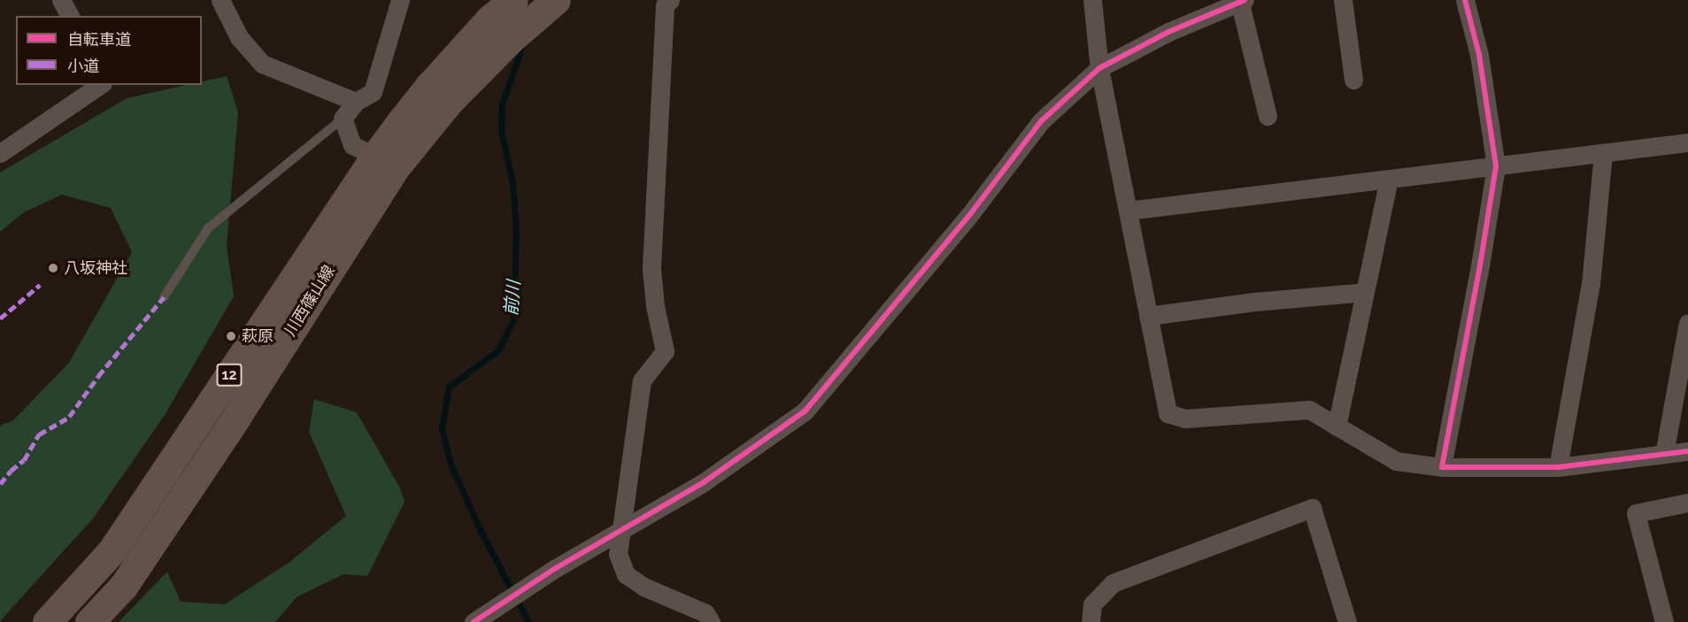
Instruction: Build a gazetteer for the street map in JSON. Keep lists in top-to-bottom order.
{
  "streets": {
    "main road": ["川西篠山線", "12"]
  },
  "water": ["前川"],
  "places": ["八坂神社", "萩原"],
  "legend": ["自転車道", "小道"]
}
